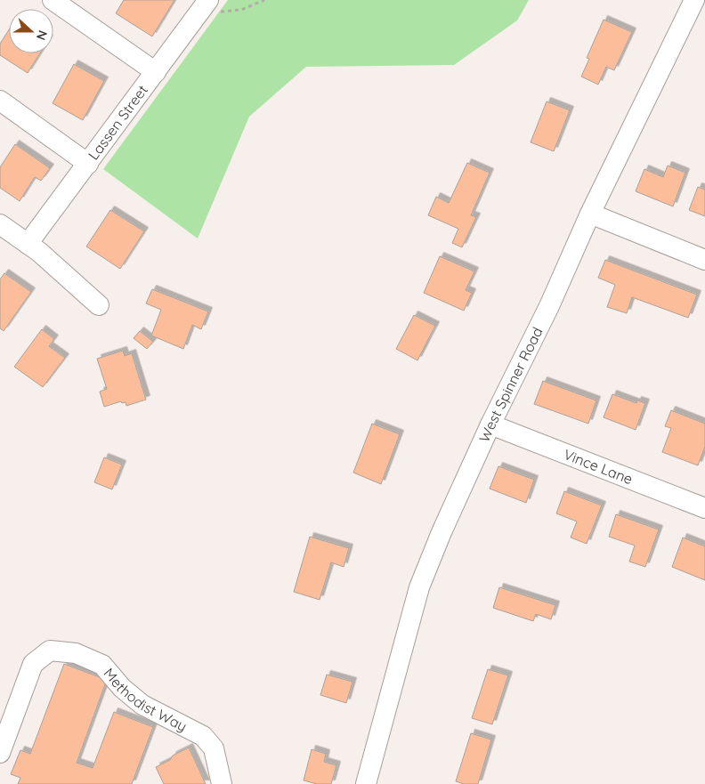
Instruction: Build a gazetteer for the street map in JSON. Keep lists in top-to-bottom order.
{
  "streets": {
    "street": [
      "Lassen Street",
      "West Spinner Road",
      "Vince Lane",
      "Methodist Way"
    ]
  },
  "crossings": [
    ["West Spinner Road", "Vince Lane"]
  ],
  "north": "right"
}
